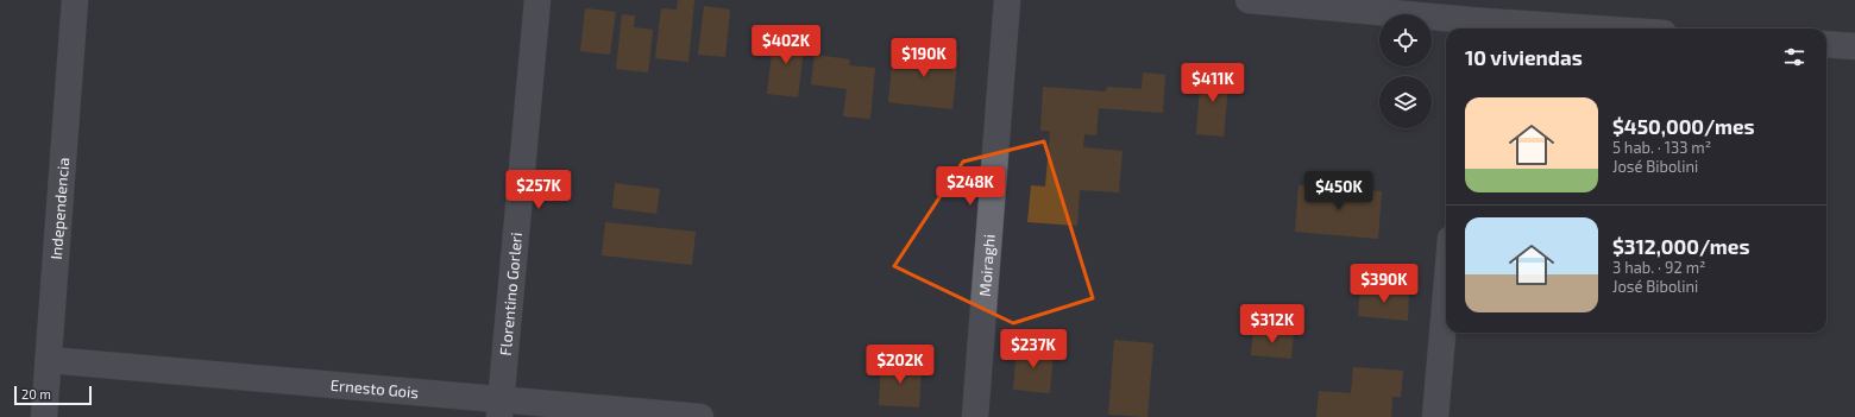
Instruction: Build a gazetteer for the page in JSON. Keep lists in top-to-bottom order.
{
  "streets": {
    "street": [
      "Independencia",
      "Moiraghi",
      "Florentino Gorleri",
      "Ernesto Gois"
    ]
  },
  "crossings": [
    ["Independencia", "Ernesto Gois"],
    ["Florentino Gorleri", "Ernesto Gois"]
  ],
  "scale_bar": "20 m",
  "page": {
    "price": [
      "$402K",
      "$190K",
      "$411K",
      "$248K",
      "$257K",
      "$450K",
      "$390K",
      "$312K",
      "$237K",
      "$202K"
    ],
    "heading": "10 viviendas",
    "list": [
      {
        "name": "$450,000/mes",
        "note": "5 hab. · 133 m² · José Bibolini"
      },
      {
        "name": "$312,000/mes",
        "note": "3 hab. · 92 m² · José Bibolini"
      }
    ],
    "scale": "20 m"
  }
}
